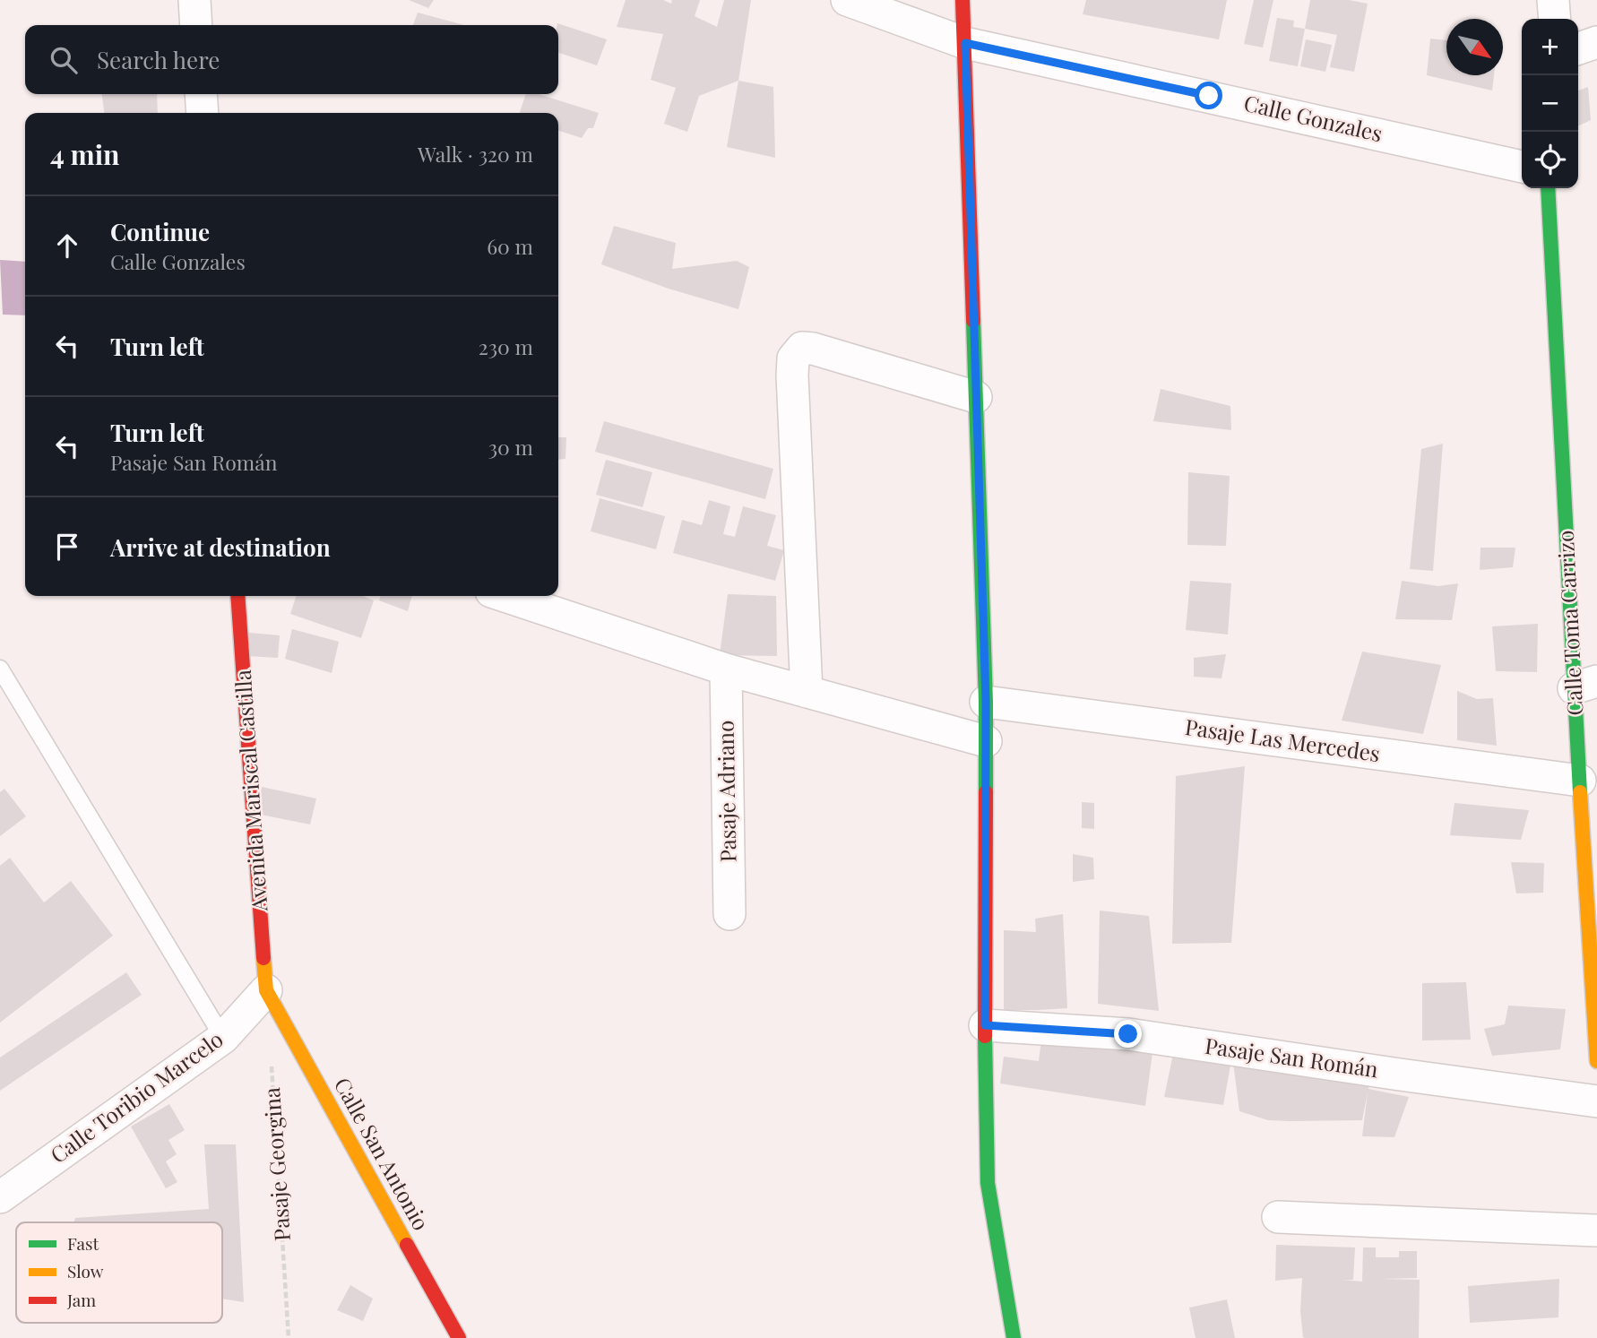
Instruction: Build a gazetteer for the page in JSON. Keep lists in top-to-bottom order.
{
  "streets": {
    "street": [
      "Calle Gonzales",
      "Calle Toma Carrizo",
      "Pasaje Las Mercedes",
      "Avenida Mariscal Castilla",
      "Pasaje Adriano",
      "Pasaje San Román",
      "Calle Toribio Marcelo",
      "Calle San Antonio"
    ],
    "path": ["Pasaje Georgina"]
  },
  "crossings": [
    ["Calle Toma Carrizo", "Pasaje Las Mercedes"],
    ["Avenida Mariscal Castilla", "Calle Toribio Marcelo"],
    ["Avenida Mariscal Castilla", "Calle San Antonio"],
    ["Calle Toribio Marcelo", "Calle San Antonio"]
  ],
  "legend": ["Fast", "Slow", "Jam"],
  "north": "bottom right",
  "page": {
    "map_buttons": ["+", "−"],
    "search": "Search here",
    "heading": ["4 min", "Walk · 320 m"],
    "list": [
      ["Continue", "Calle Gonzales", "60 m"],
      ["Turn left", "230 m"],
      ["Turn left", "Pasaje San Román", "30 m"],
      "Arrive at destination"
    ]
  }
}
